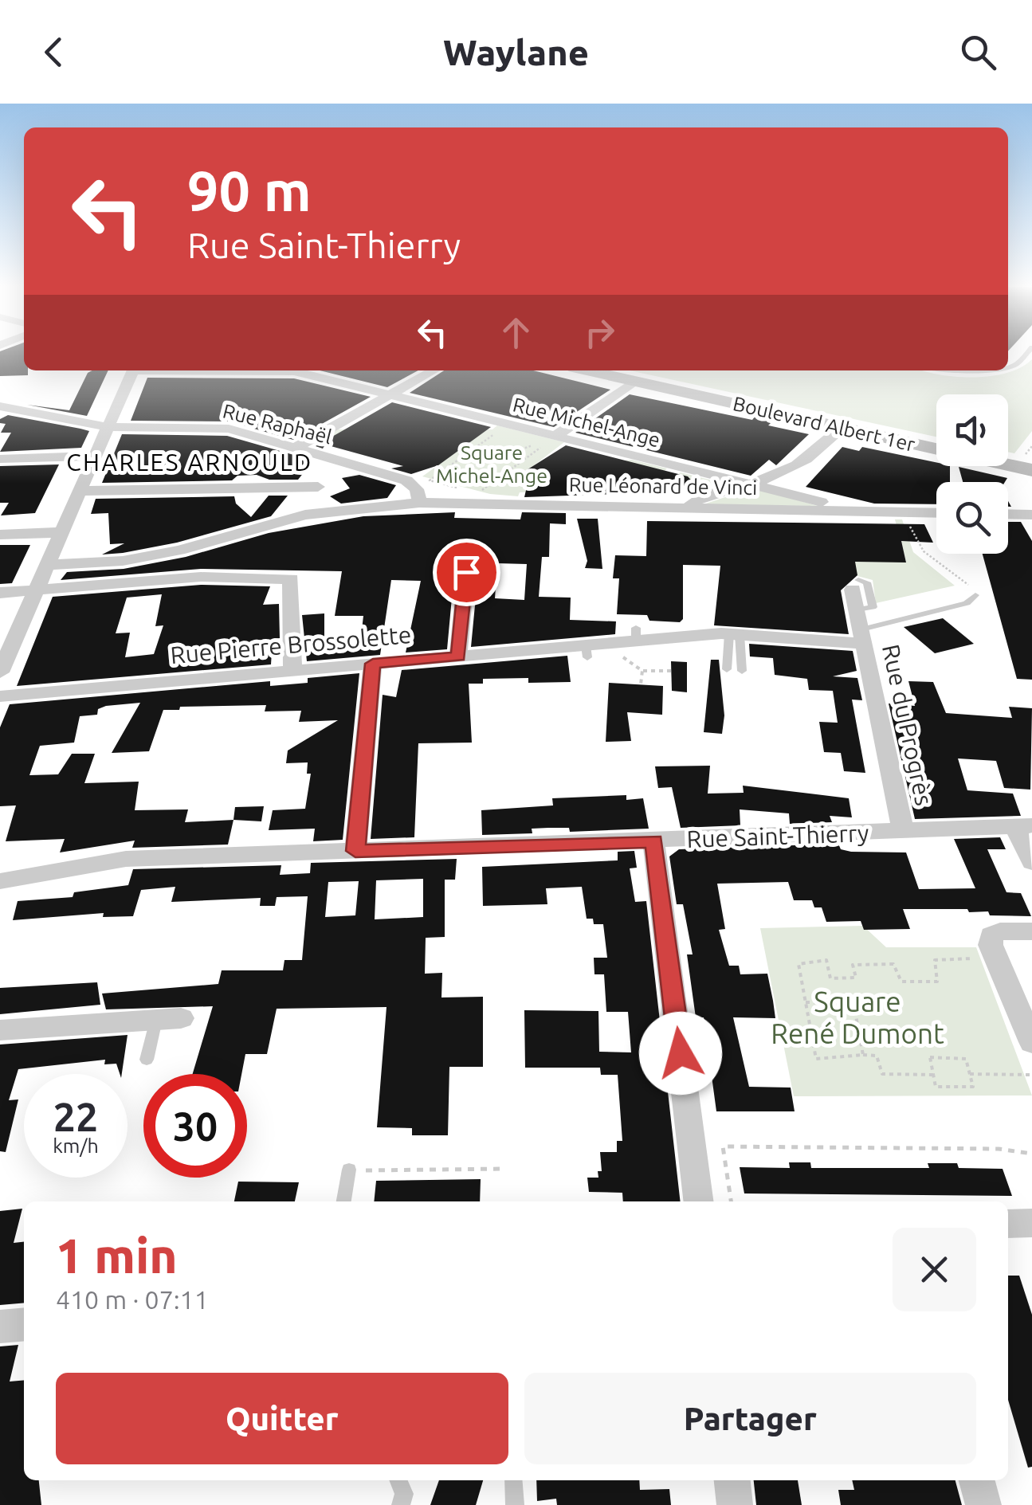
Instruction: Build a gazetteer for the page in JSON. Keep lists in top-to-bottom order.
{
  "streets": {
    "main road": ["Boulevard Albert 1er"],
    "street": [
      "Rue Michel-Ange",
      "Rue Raphaël",
      "Rue Léonard de Vinci",
      "Rue Pierre Brossolette",
      "Rue du Progrès",
      "Rue Saint-Thierry"
    ]
  },
  "crossings": [
    ["Rue Michel-Ange", "Rue Léonard de Vinci"],
    ["Rue Raphaël", "Rue Léonard de Vinci"],
    ["Rue Pierre Brossolette", "Rue du Progrès"],
    ["Rue du Progrès", "Rue Saint-Thierry"]
  ],
  "districts": ["CHARLES ARNOULD"],
  "parks": ["Square Michel-Ange", "Square René Dumont"],
  "page": {
    "header": "Waylane",
    "turn": ["90 m", "Rue Saint-Thierry"],
    "speed": "22 km/h",
    "limit": "30",
    "heading": ["1 min", "410 m · 07:11"],
    "buttons": ["Quitter", "Partager"]
  }
}
